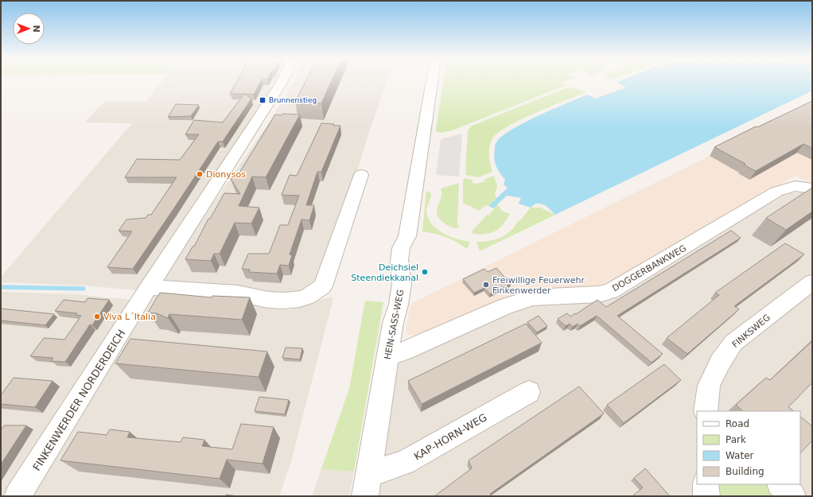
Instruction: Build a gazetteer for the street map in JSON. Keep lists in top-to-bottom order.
{
  "streets": {
    "street": [
      "DOGGERBANKWEG",
      "HEIN-SASS-WEG",
      "FINKSWEG",
      "FINKENWERDER NORDERDEICH",
      "KAP-HORN-WEG"
    ]
  },
  "crossings": [
    ["DOGGERBANKWEG", "HEIN-SASS-WEG"],
    ["HEIN-SASS-WEG", "KAP-HORN-WEG"]
  ],
  "places": {
    "transit": ["Brunnenstieg"],
    "other": [
      "Dionysos",
      "Deichsiel Steendiekkanal",
      "Freiwillige Feuerwehr Finkenwerder",
      "Viva L´Italia"
    ]
  },
  "legend": [
    "Road",
    "Park",
    "Water",
    "Building"
  ],
  "north": "right"
}
